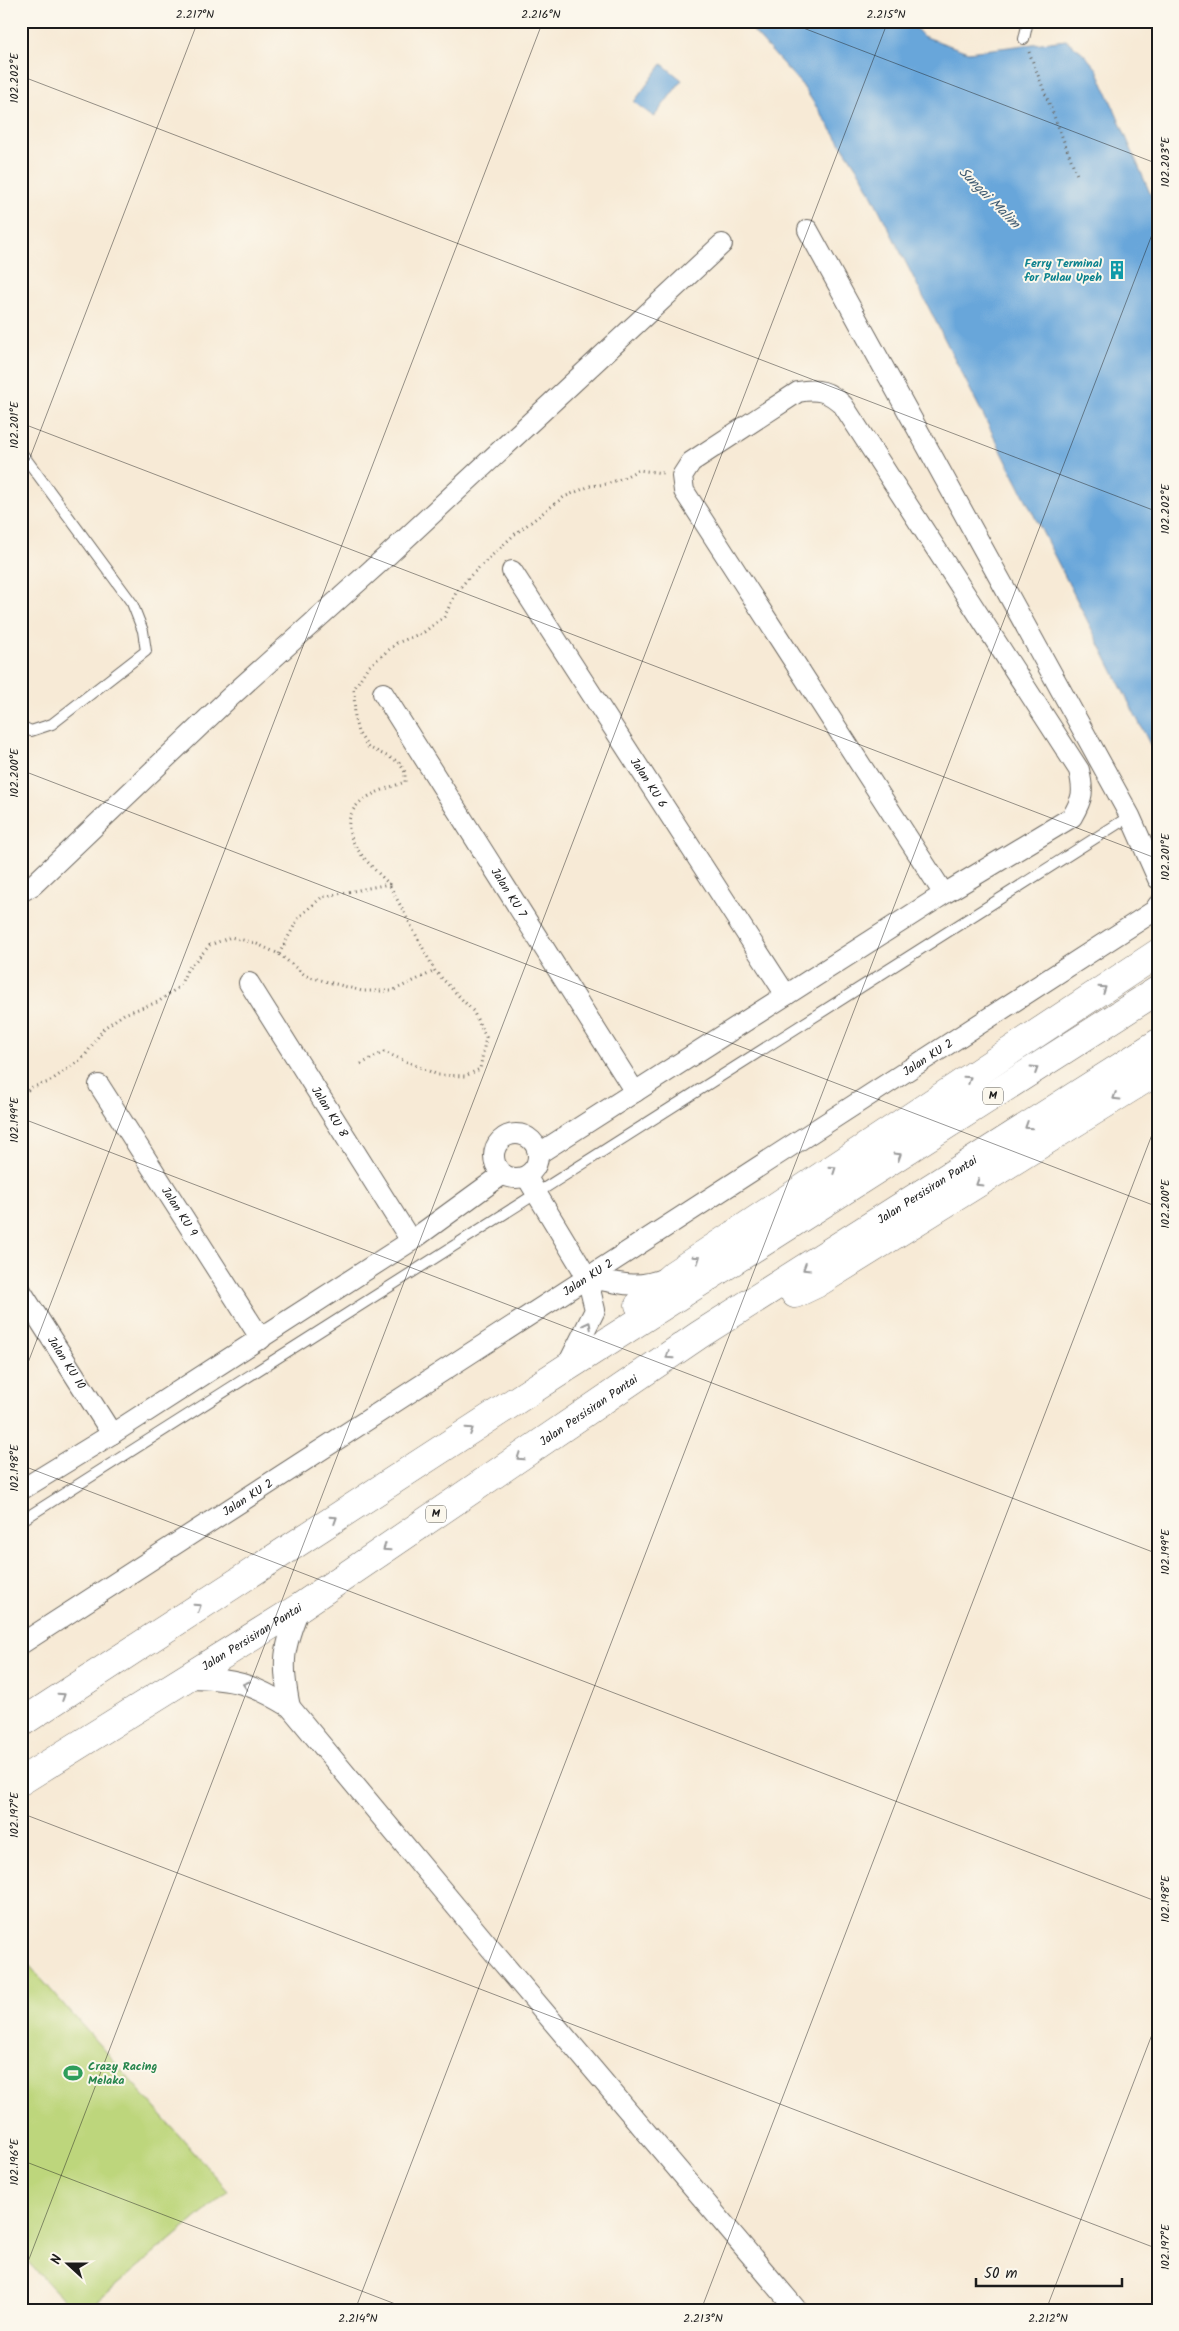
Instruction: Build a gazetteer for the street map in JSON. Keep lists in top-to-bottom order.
{
  "streets": {
    "main road": ["M", "Jalan Persisiran Pantai"],
    "street": [
      "Jalan KU 6",
      "Jalan KU 7",
      "Jalan KU 2",
      "Jalan KU 8",
      "Jalan KU 9",
      "Jalan KU 10"
    ]
  },
  "water": ["Sungai Malim"],
  "places": {
    "building": ["Ferry Terminal for Pulau Upeh"],
    "sports": ["Crazy Racing Melaka"]
  },
  "scale_bar": "50 m",
  "north": "left",
  "coordinates": [
    "2.217°N",
    "2.216°N",
    "2.215°N",
    "102.202°E",
    "102.203°E",
    "102.201°E",
    "102.200°E",
    "102.199°E",
    "102.198°E",
    "102.197°E",
    "102.196°E",
    "2.214°N",
    "2.213°N",
    "2.212°N"
  ]
}
